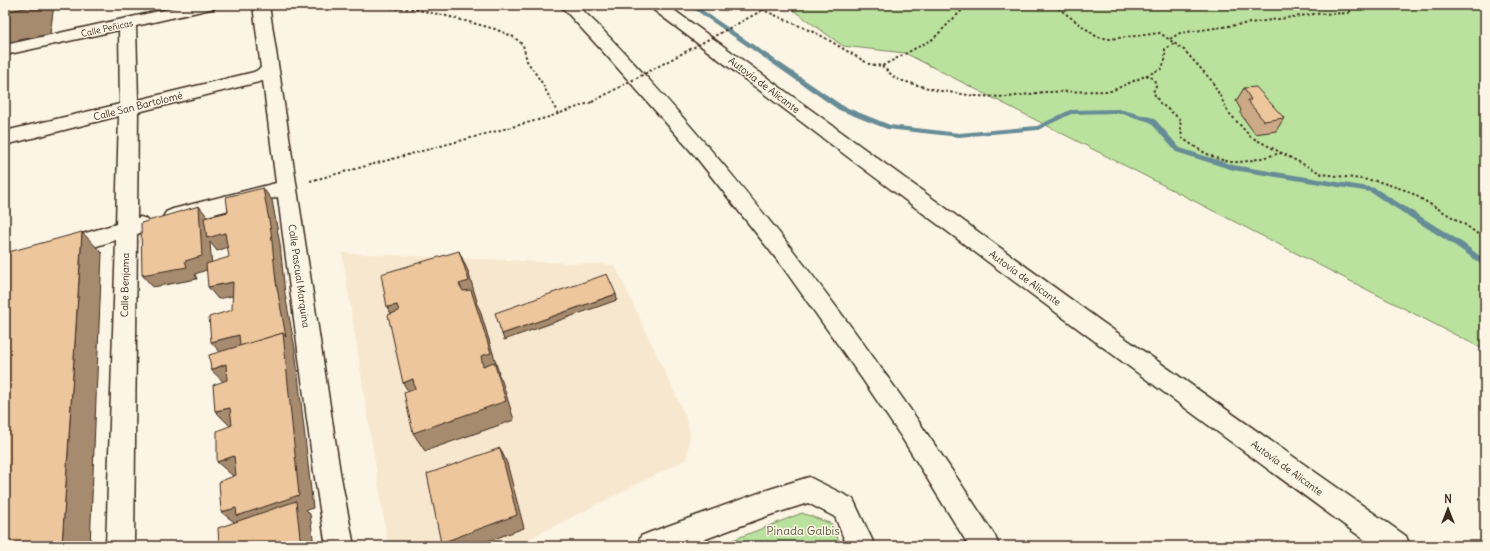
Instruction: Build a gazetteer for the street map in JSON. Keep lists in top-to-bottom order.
{
  "streets": {
    "main road": [
      "Calle Peñicas",
      "Autovía de Alicante",
      "Calle San Bartolomé",
      "Calle Pascual Marquina",
      "Calle Benjama"
    ]
  },
  "crossings": [
    ["Calle Peñicas", "Calle Benjama"],
    ["Calle San Bartolomé", "Calle Pascual Marquina"],
    ["Calle San Bartolomé", "Calle Benjama"]
  ],
  "parks": ["Pinada Galbis"],
  "north": "top"
}
